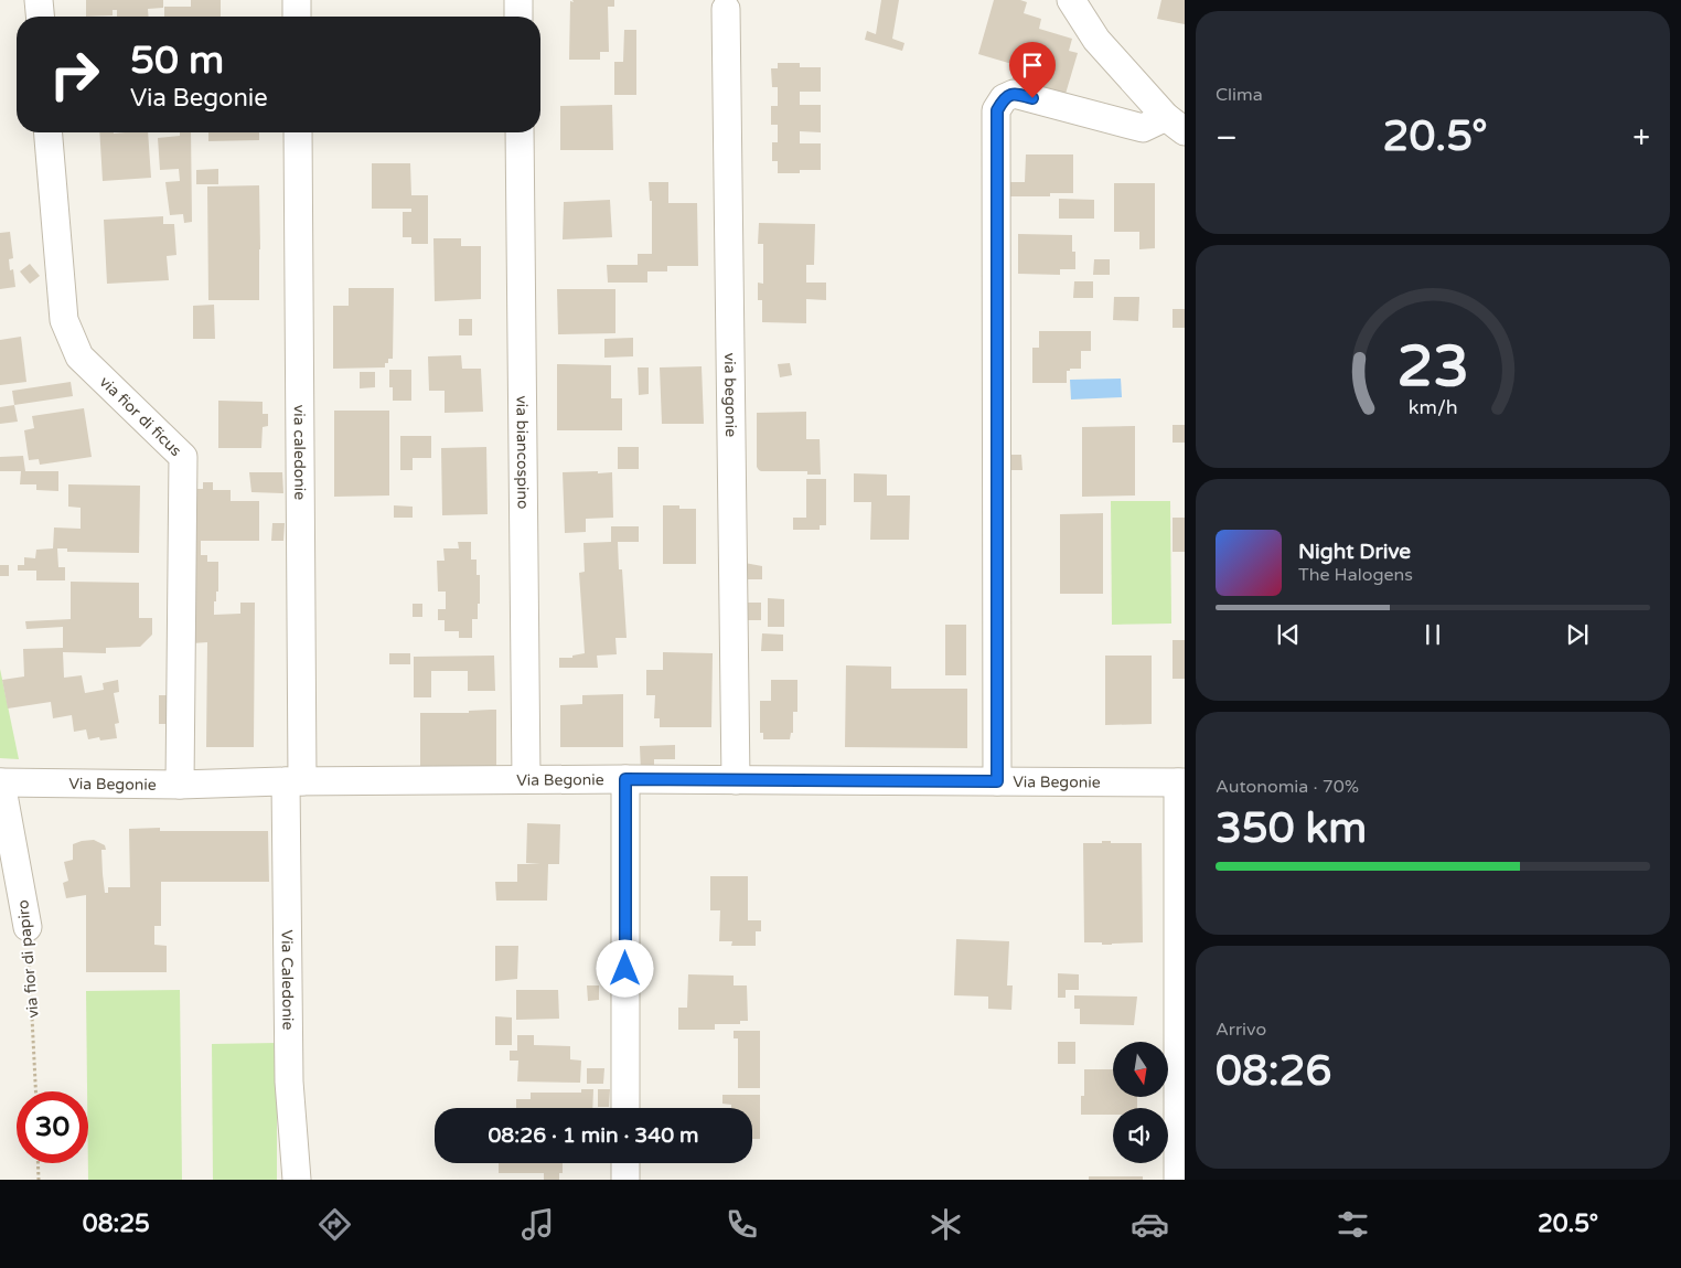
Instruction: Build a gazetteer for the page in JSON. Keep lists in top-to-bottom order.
{
  "streets": {
    "street": [
      "via begonie",
      "via fior di ficus",
      "via biancospino",
      "via caledonie",
      "Via Begonie",
      "via fior di papiro",
      "Via Caledonie"
    ]
  },
  "crossings": [
    ["via begonie", "Via Begonie"],
    ["via fior di ficus", "Via Begonie"],
    ["via biancospino", "Via Begonie"],
    ["via caledonie", "Via Begonie"],
    ["via caledonie", "Via Caledonie"],
    ["Via Begonie", "via fior di papiro"],
    ["Via Begonie", "Via Caledonie"]
  ],
  "north": "bottom",
  "page": {
    "tile": [
      "Clima",
      ["Autonomia · 70%", "350 km"],
      ["Arrivo", "08:26"]
    ],
    "turn": ["50 m", "Via Begonie"],
    "heat": ["−", "20.5°", "+"],
    "song": ["Night Drive", "The Halogens"],
    "limit": "30",
    "trip": "08:26 · 1 min · 340 m",
    "tabs": ["08:25", "20.5°"],
    "gauge": ["23", "km/h"]
  }
}
